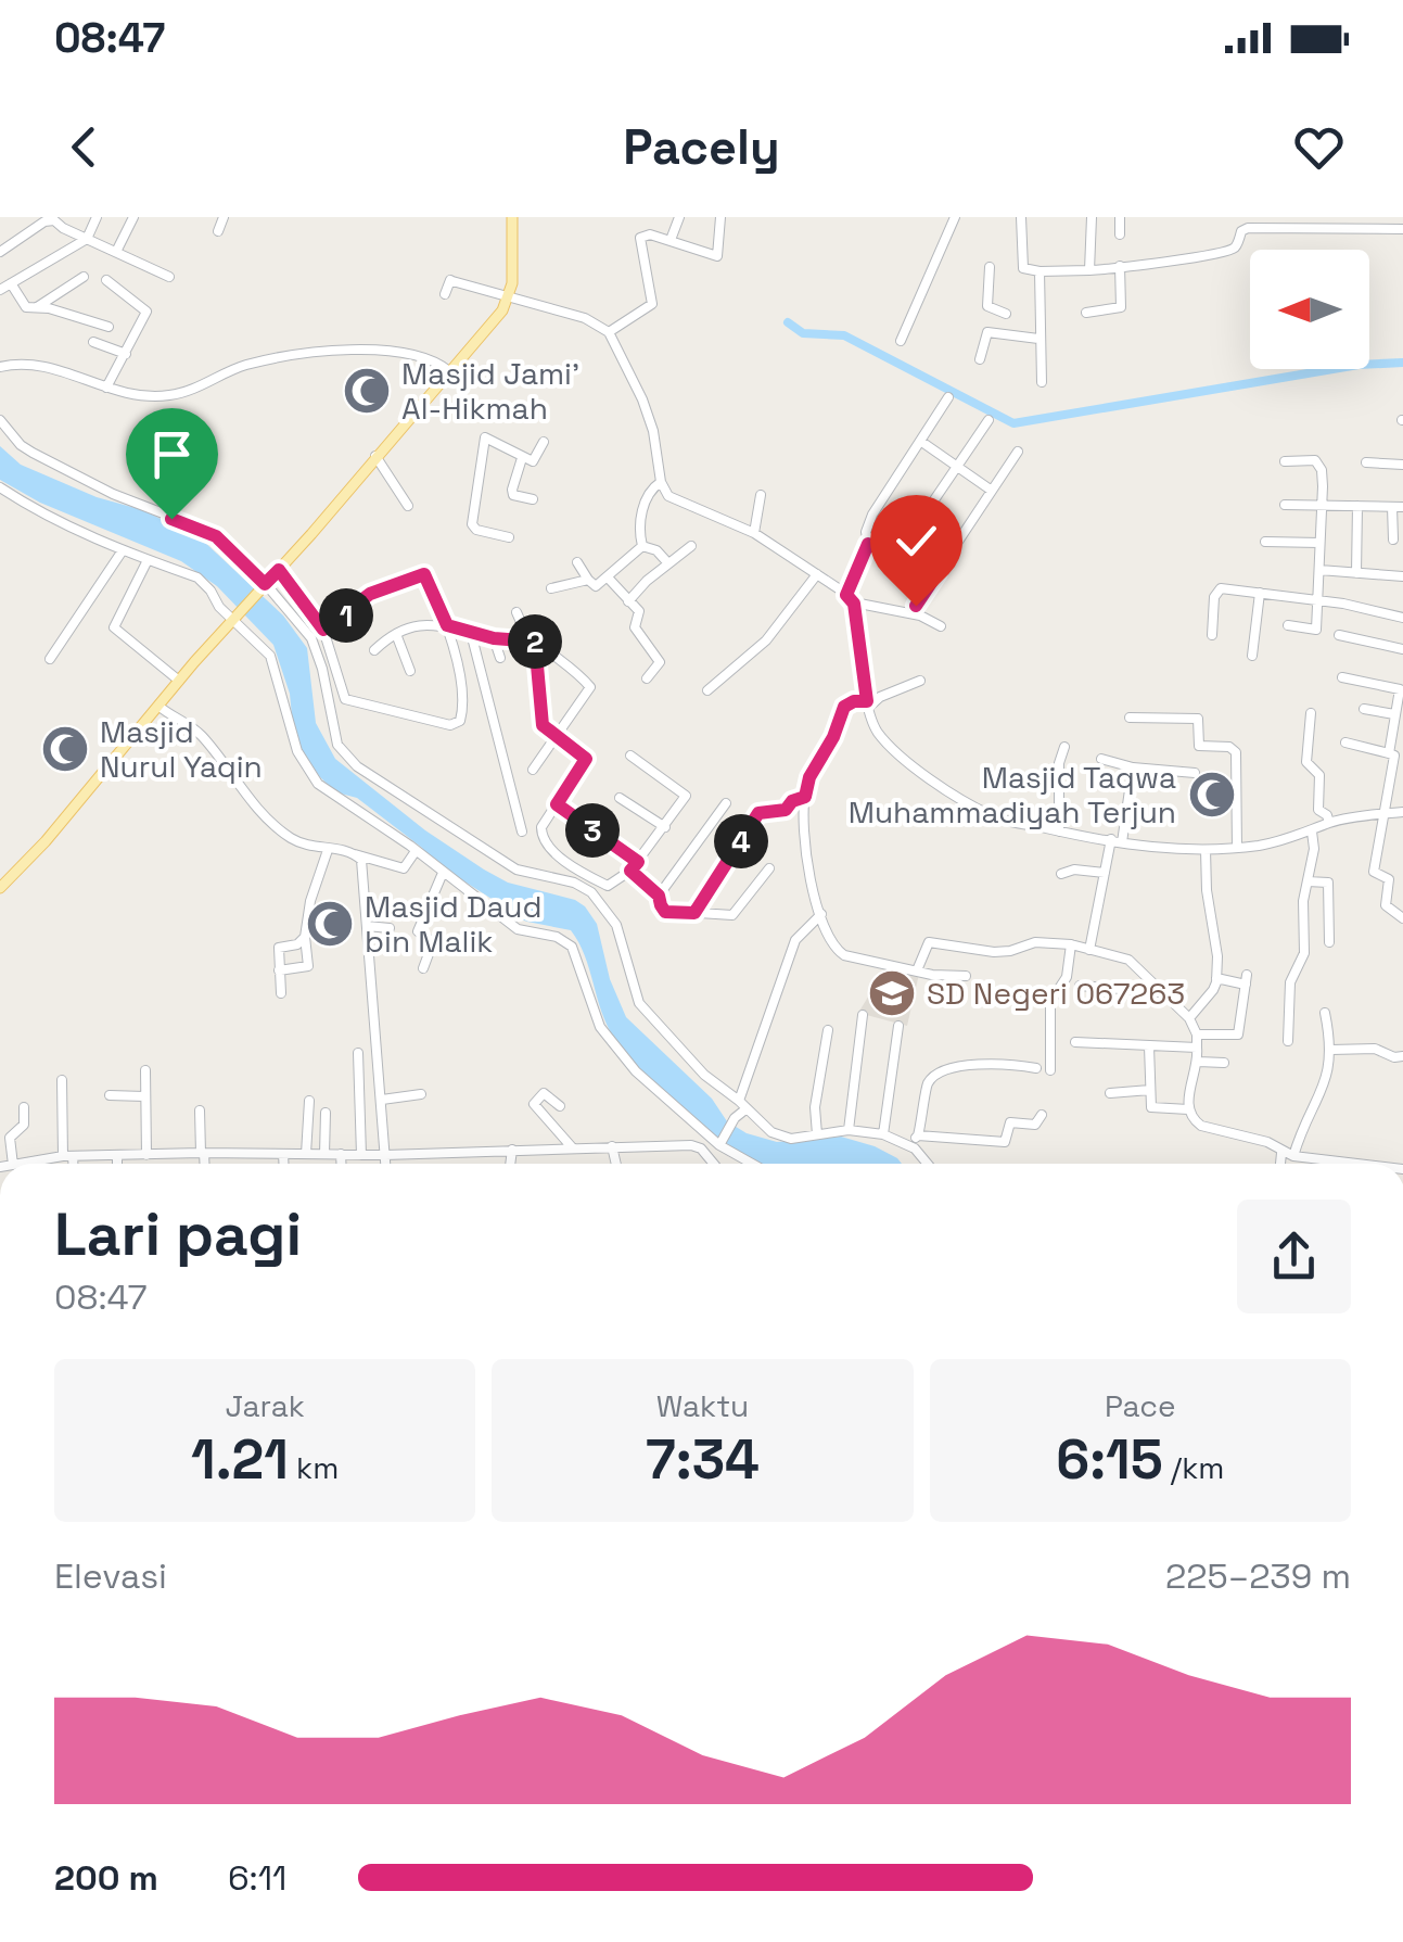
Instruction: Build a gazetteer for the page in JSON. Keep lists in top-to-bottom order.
{
  "places": {
    "mosque": [
      "Masjid Jami' Al-Hikmah",
      "Masjid Nurul Yaqin",
      "Masjid Taqwa Muhammadiyah Terjun",
      "Masjid Daud bin Malik"
    ],
    "school or university": ["SD Negeri 067263"]
  },
  "north": "left",
  "page": {
    "status": "08:47",
    "header": "Pacely",
    "pins": [
      "1",
      "2",
      "3",
      "4"
    ],
    "heading": ["Lari pagi", "08:47"],
    "stats": [
      ["Jarak", "1.21 km"],
      ["Waktu", "7:34"],
      ["Pace", "6:15 /km"]
    ],
    "chart": ["Elevasi", "225–239 m"],
    "list": [
      {
        "name": "200 m",
        "note": "6:11"
      }
    ]
  }
}
